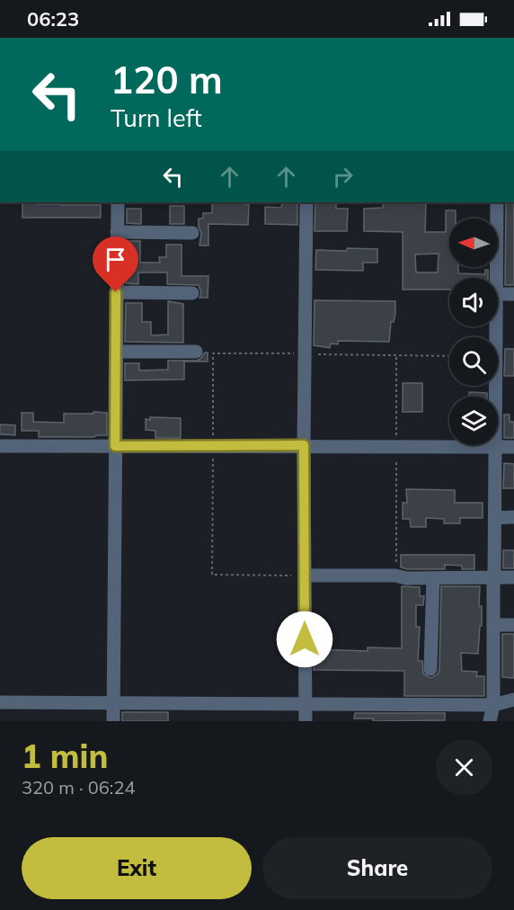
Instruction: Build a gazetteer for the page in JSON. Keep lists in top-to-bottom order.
{
  "north": "left",
  "page": {
    "status": "06:23",
    "turn": ["120 m", "Turn left"],
    "heading": ["1 min", "320 m · 06:24"],
    "buttons": ["Exit", "Share"]
  }
}
